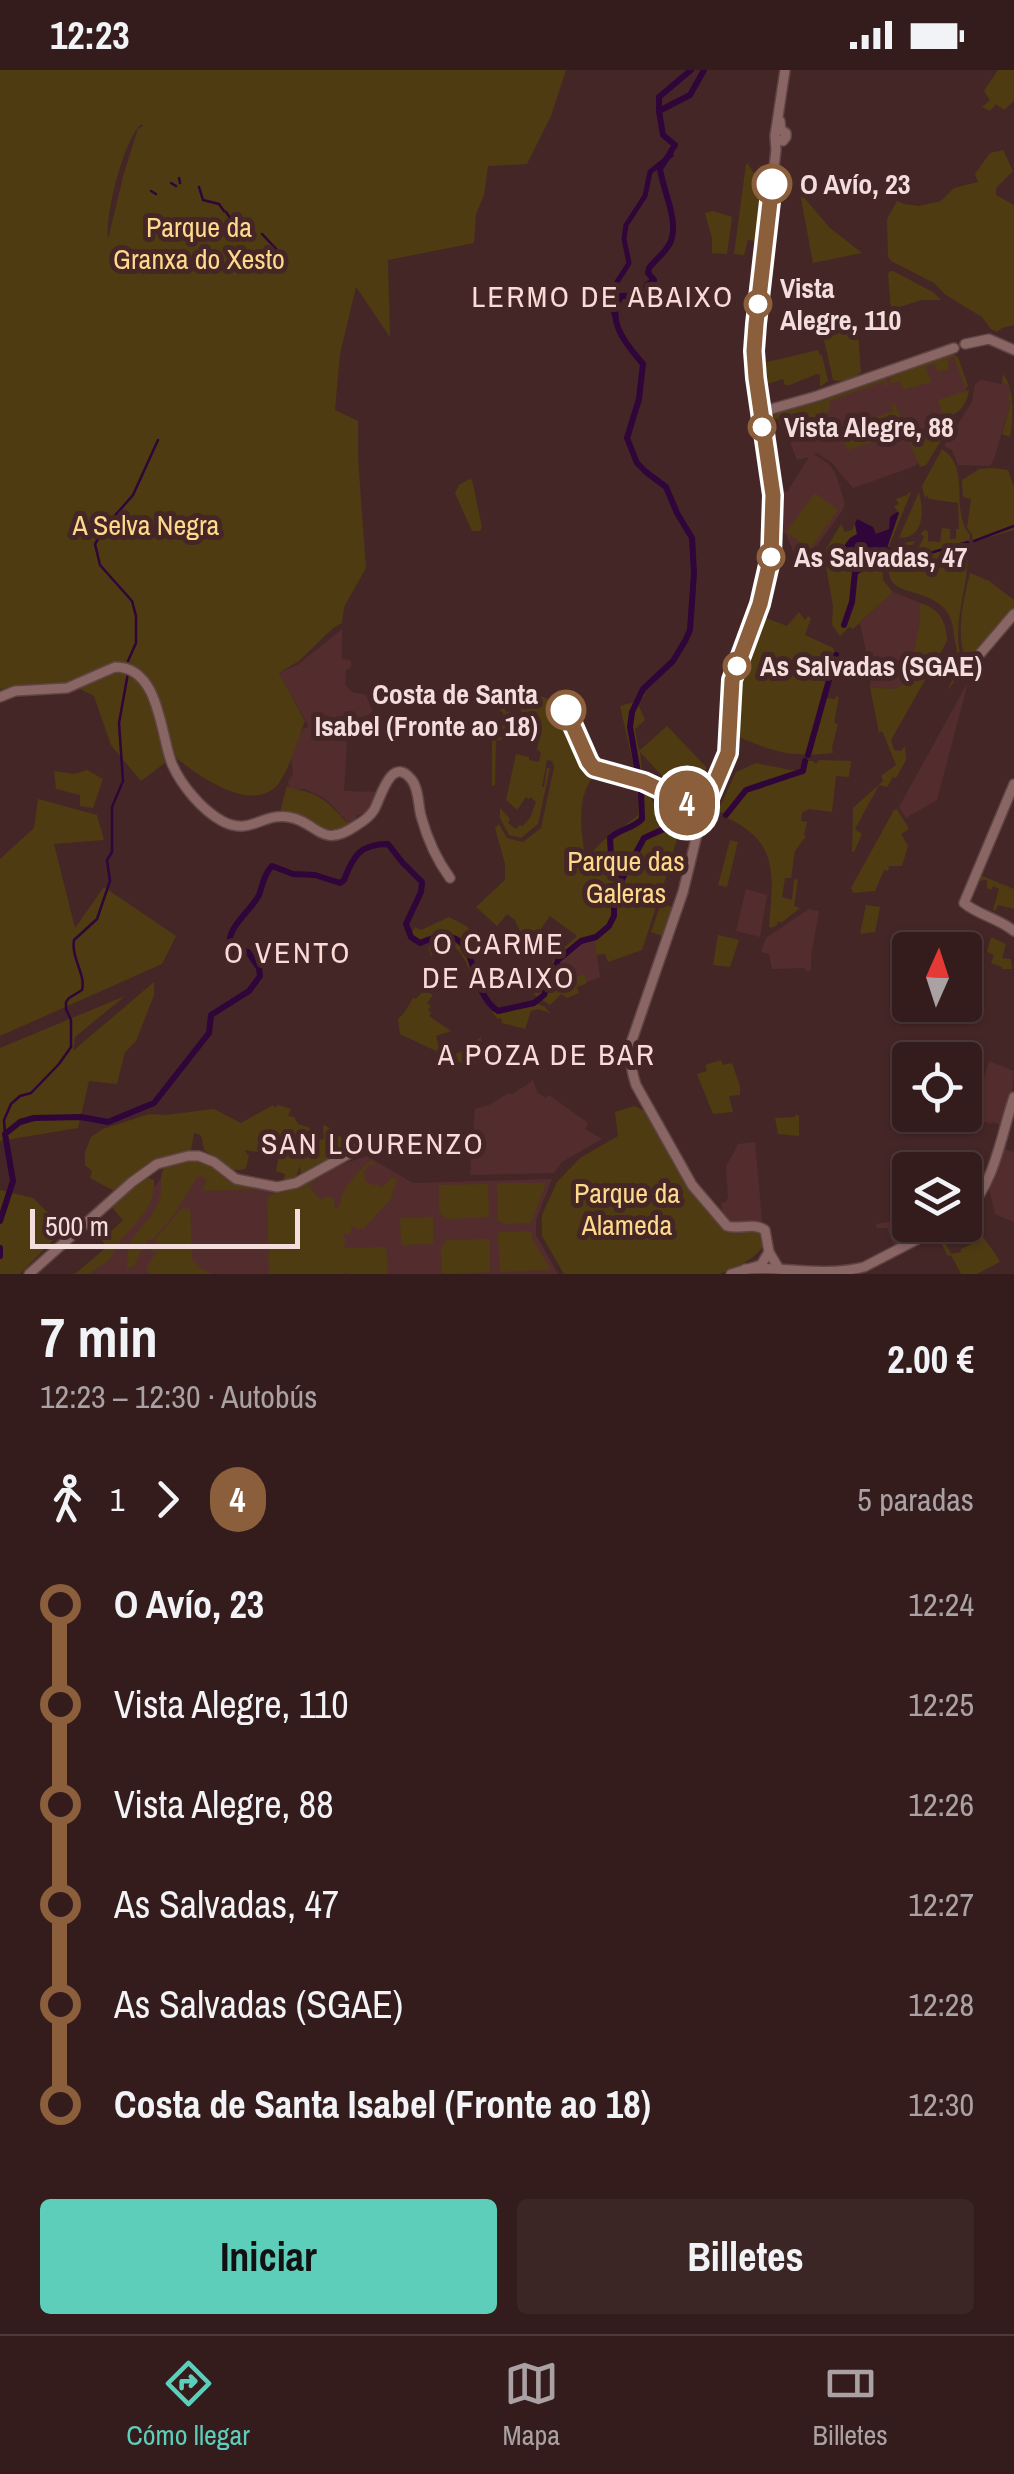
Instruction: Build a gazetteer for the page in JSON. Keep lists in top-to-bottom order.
{
  "districts": [
    "LERMO DE ABAIXO",
    "O CARME DE ABAIXO",
    "O VENTO",
    "A POZA DE BAR",
    "SAN LOURENZO"
  ],
  "parks": [
    "Parque da Granxa do Xesto",
    "A Selva Negra",
    "Parque das Galeras",
    "Parque da Alameda"
  ],
  "places": [
    "O Avío, 23",
    "Vista Alegre, 110",
    "Vista Alegre, 88",
    "As Salvadas, 47",
    "As Salvadas (SGAE)",
    "Costa de Santa Isabel (Fronte ao 18)"
  ],
  "lines": ["bus line 4"],
  "scale_bar": "500 m",
  "north": "top",
  "page": {
    "status": "12:23",
    "on_map": "4",
    "scale": "500 m",
    "heading": ["7 min", "12:23 – 12:30 · Autobús", "2.00 €"],
    "legs": ["1", "4", "5 paradas"],
    "list": [
      {
        "name": "O Avío, 23",
        "value": "12:24"
      },
      {
        "name": "Vista Alegre, 110",
        "value": "12:25"
      },
      {
        "name": "Vista Alegre, 88",
        "value": "12:26"
      },
      {
        "name": "As Salvadas, 47",
        "value": "12:27"
      },
      {
        "name": "As Salvadas (SGAE)",
        "value": "12:28"
      },
      {
        "name": "Costa de Santa Isabel (Fronte ao 18)",
        "value": "12:30"
      }
    ],
    "buttons": ["Iniciar", "Billetes"],
    "tabs": ["Cómo llegar", "Mapa", "Billetes"]
  }
}
